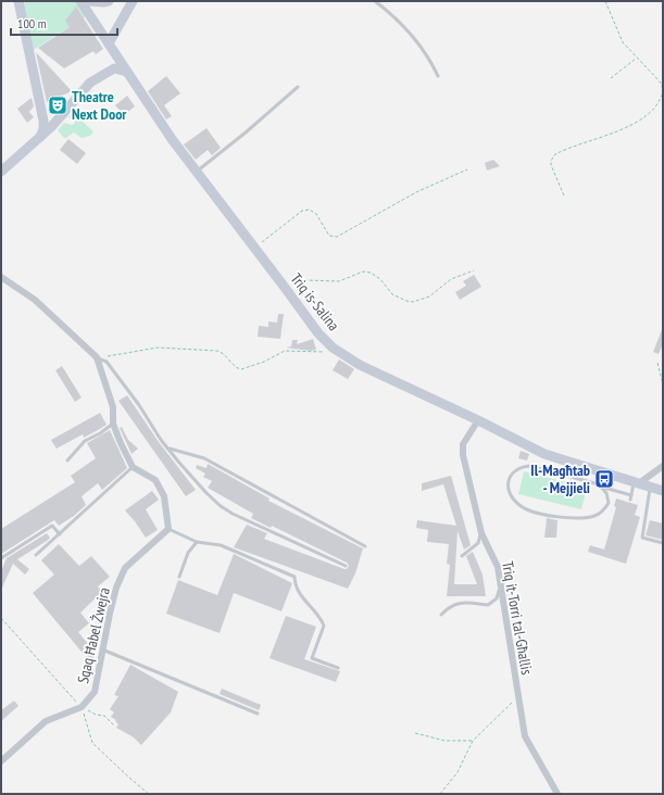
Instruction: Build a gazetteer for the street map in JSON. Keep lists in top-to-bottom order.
{
  "streets": {
    "main road": ["Triq is-Salina"],
    "street": ["Triq it-Torri tal-Għallis", "Sqaq Ħabel Żwejra"]
  },
  "crossings": [
    ["Triq is-Salina", "Triq it-Torri tal-Għallis"]
  ],
  "places": {
    "theatre": ["Theatre Next Door"],
    "bus stop": ["Il-Magħtab - Mejjieli"]
  },
  "scale_bar": "100 m"
}
